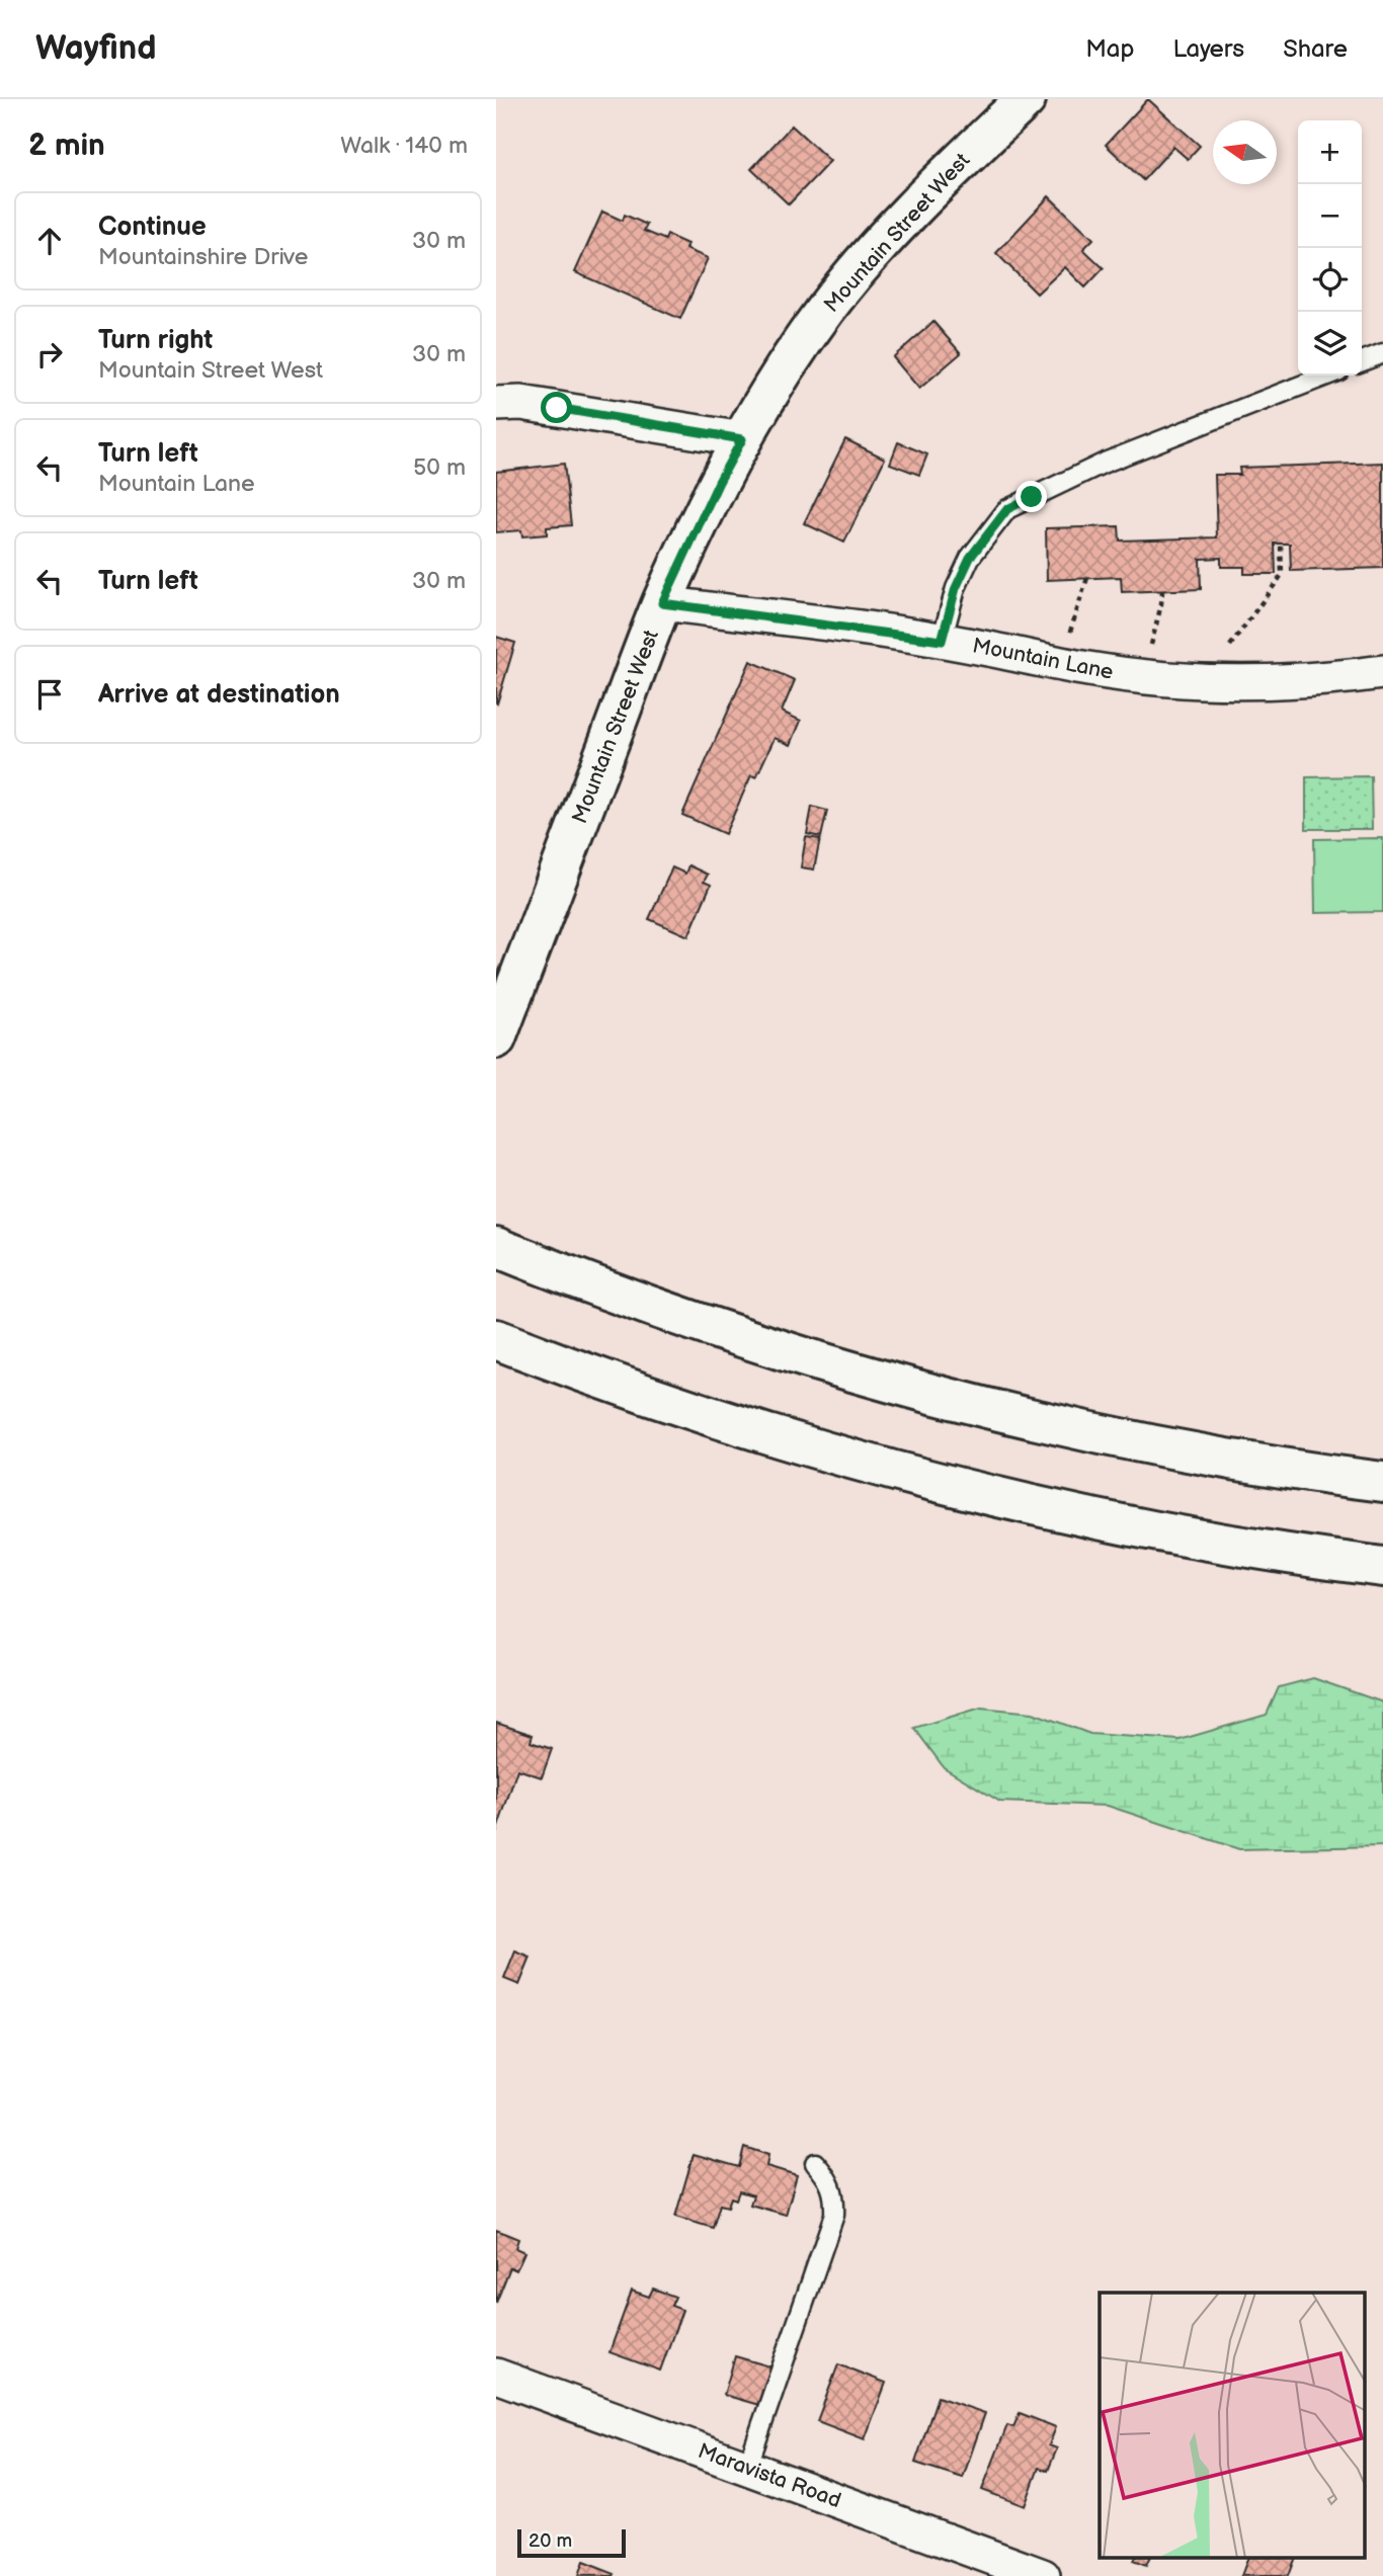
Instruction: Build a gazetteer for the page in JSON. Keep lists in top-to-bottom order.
{
  "streets": {
    "main road": ["Mountain Street West"],
    "street": ["Mountain Lane", "Maravista Road"]
  },
  "crossings": [
    ["Mountain Street West", "Mountain Lane"]
  ],
  "scale_bar": "20 m",
  "north": "left",
  "page": {
    "header": "Wayfind",
    "nav": ["Map", "Layers", "Share"],
    "heading": ["2 min", "Walk · 140 m"],
    "map_buttons": ["+", "−"],
    "list": [
      ["Continue", "Mountainshire Drive", "30 m"],
      ["Turn right", "Mountain Street West", "30 m"],
      ["Turn left", "Mountain Lane", "50 m"],
      ["Turn left", "30 m"],
      "Arrive at destination"
    ],
    "scale": "20 m"
  }
}
